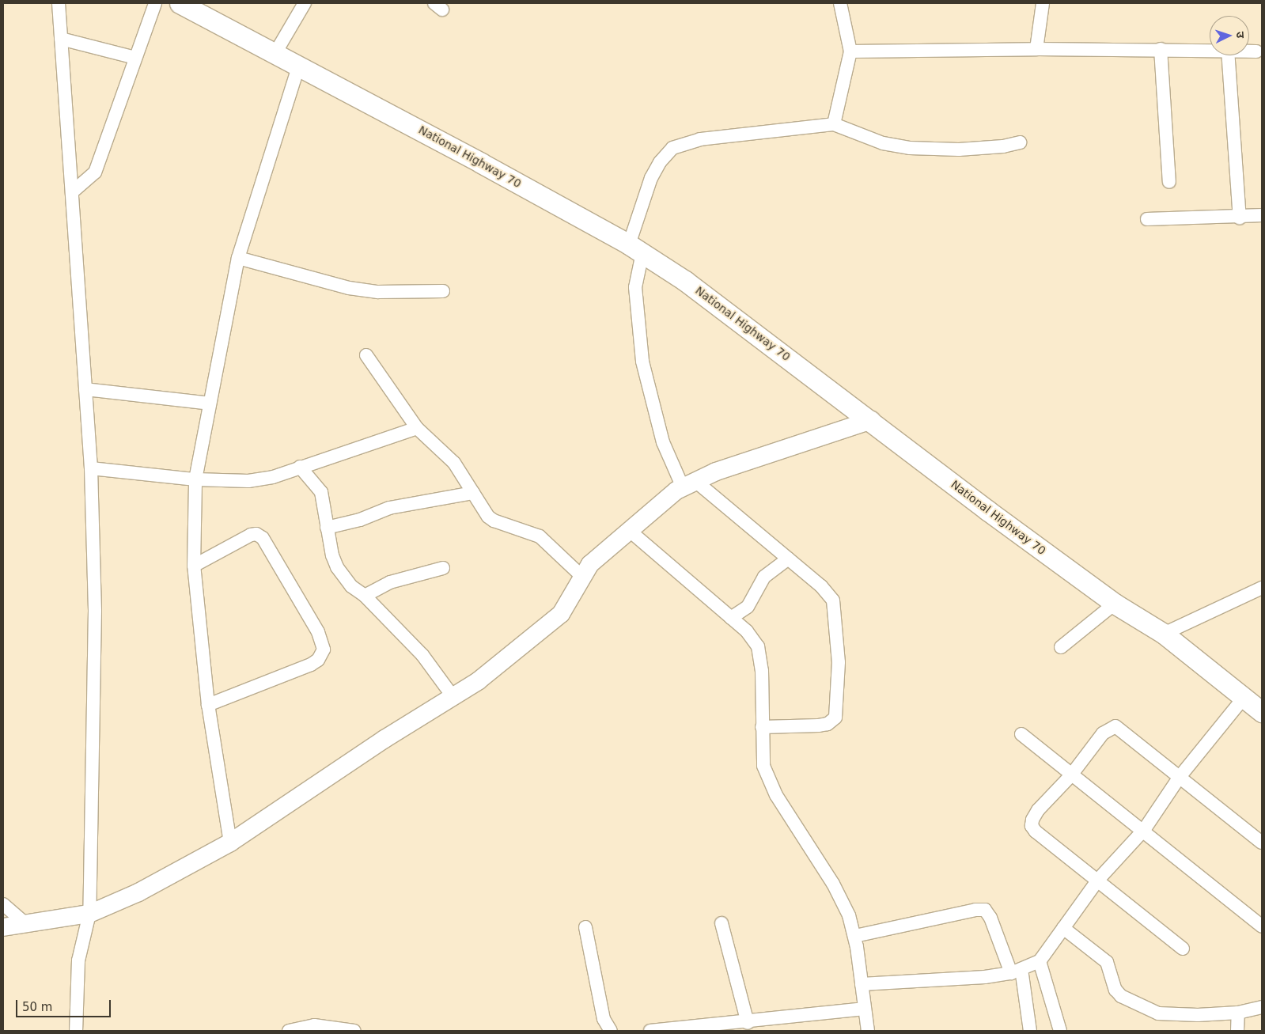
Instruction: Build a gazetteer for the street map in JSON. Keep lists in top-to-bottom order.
{
  "streets": {
    "main road": ["National Highway 70"]
  },
  "scale_bar": "50 m",
  "north": "right"
}
